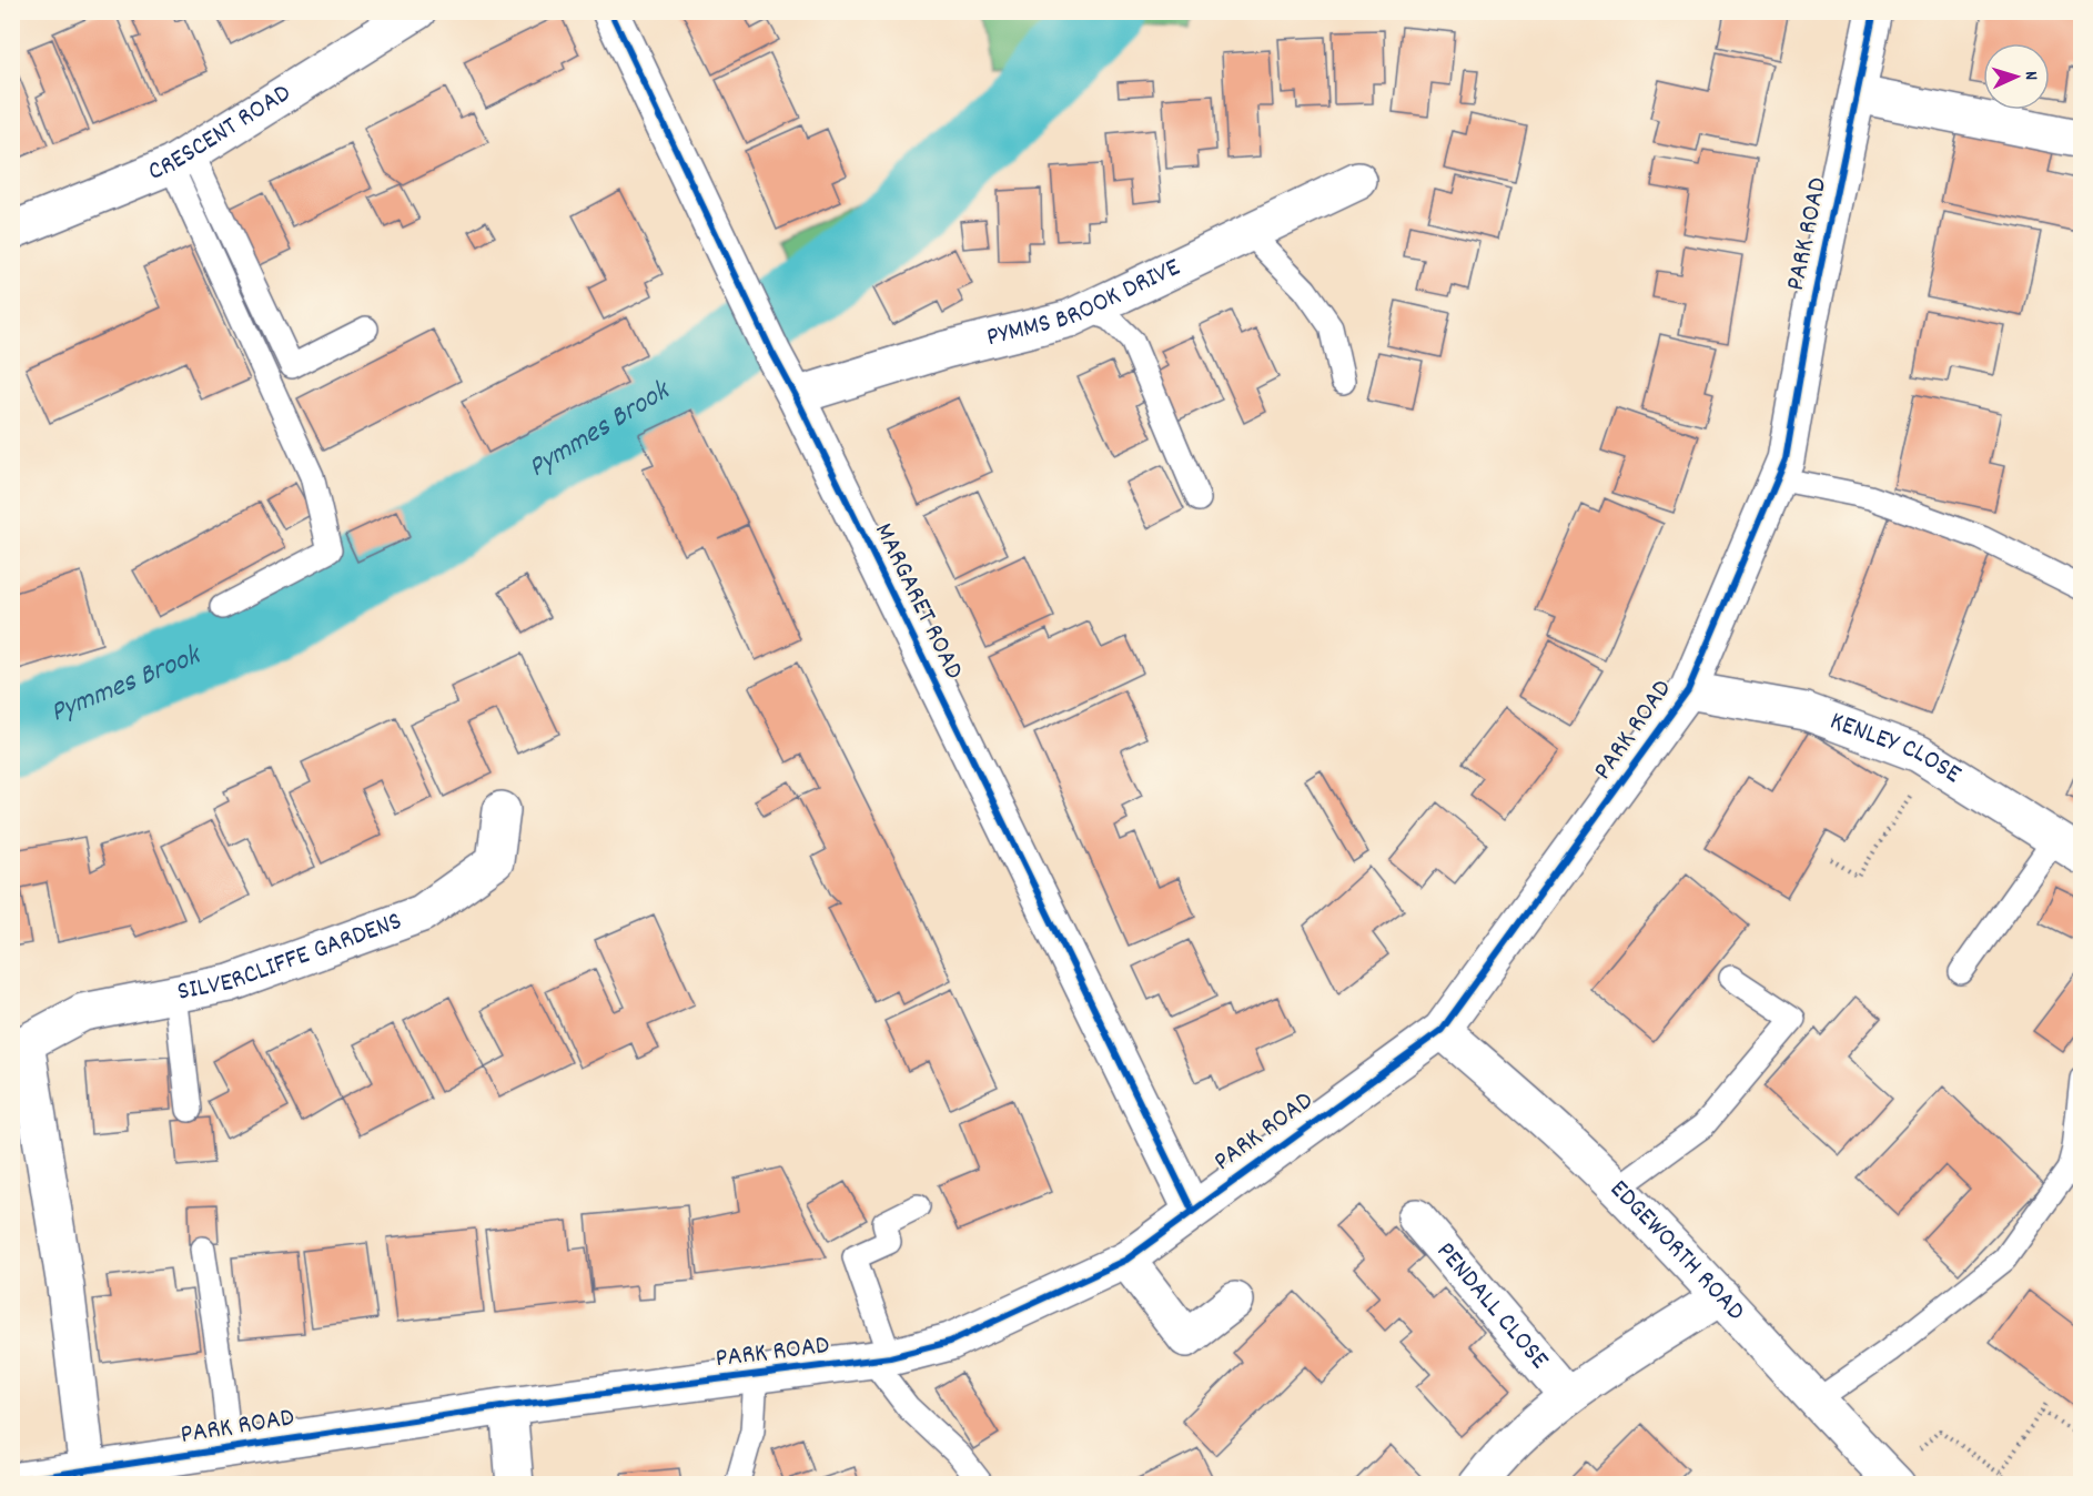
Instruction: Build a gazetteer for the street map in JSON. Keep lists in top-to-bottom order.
{
  "streets": {
    "street": [
      "CRESCENT ROAD",
      "PARK ROAD",
      "PYMMS BROOK DRIVE",
      "MARGARET ROAD",
      "KENLEY CLOSE",
      "SILVERCLIFFE GARDENS",
      "EDGEWORTH ROAD",
      "PENDALL CLOSE"
    ]
  },
  "crossings": [
    ["PARK ROAD", "MARGARET ROAD"],
    ["PARK ROAD", "KENLEY CLOSE"],
    ["PARK ROAD", "SILVERCLIFFE GARDENS"],
    ["PARK ROAD", "EDGEWORTH ROAD"],
    ["PYMMS BROOK DRIVE", "MARGARET ROAD"],
    ["EDGEWORTH ROAD", "PENDALL CLOSE"]
  ],
  "water": ["Pymmes Brook"],
  "north": "right"
}
